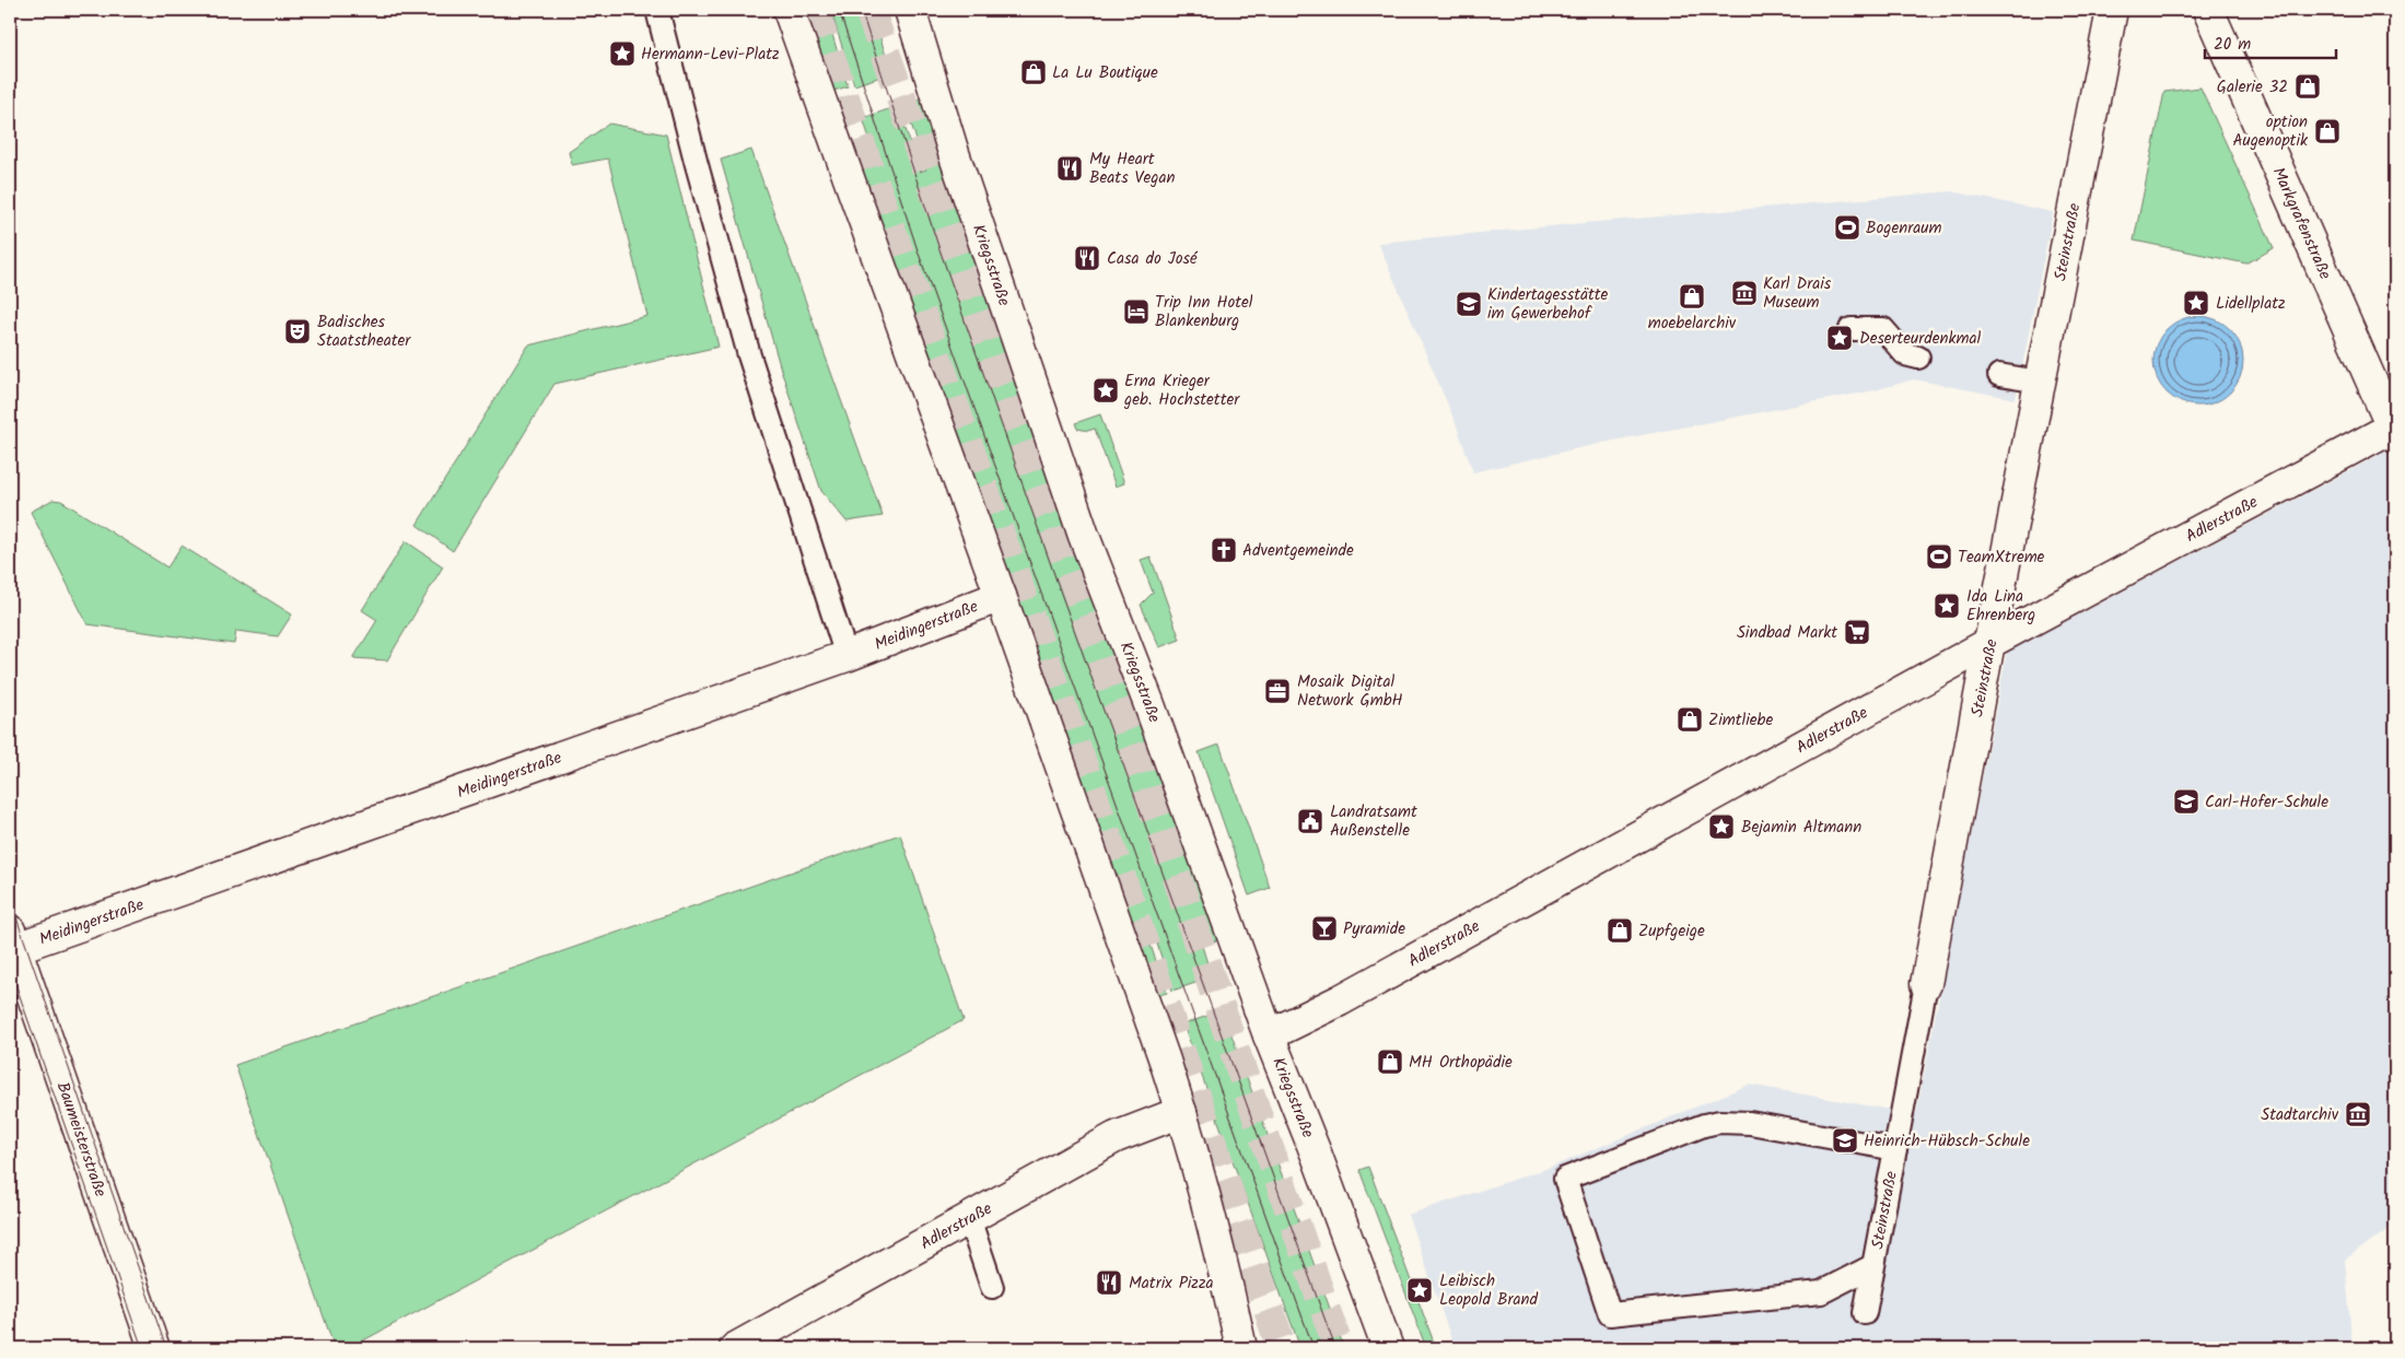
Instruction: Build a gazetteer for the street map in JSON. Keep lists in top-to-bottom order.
{
  "streets": {
    "street": [
      "Markgrafenstraße",
      "Steinstraße",
      "Kriegsstraße",
      "Adlerstraße",
      "Meidingerstraße",
      "Baumeisterstraße"
    ]
  },
  "crossings": [
    ["Markgrafenstraße", "Adlerstraße"],
    ["Steinstraße", "Adlerstraße"],
    ["Kriegsstraße", "Adlerstraße"],
    ["Meidingerstraße", "Baumeisterstraße"]
  ],
  "places": {
    "place": [
      "Hermann-Levi-Platz",
      "Lidellplatz",
      "Deserteurdenkmal",
      "Erna Krieger geb. Hochstetter",
      "Ida Lina Ehrenberg",
      "Bejamin Altmann",
      "Leibisch Leopold Brand"
    ],
    "shop": [
      "La Lu Boutique",
      "Galerie 32",
      "option Augenoptik",
      "moebelarchiv",
      "Zimtliebe",
      "Zupfgeige",
      "MH Orthopädie"
    ],
    "restaurant": ["My Heart Beats Vegan", "Casa do José", "Matrix Pizza"],
    "sports": ["Bogenraum", "TeamXtreme"],
    "museum": ["Karl Drais Museum", "Stadtarchiv"],
    "school or university": ["Kindertagesstätte im Gewerbehof", "Carl-Hofer-Schule", "Heinrich-Hübsch-Schule"],
    "hotel": ["Trip Inn Hotel Blankenburg"],
    "theatre": ["Badisches Staatstheater"],
    "church": ["Adventgemeinde"],
    "supermarket": ["Sindbad Markt"],
    "office": ["Mosaik Digital Network GmbH"],
    "public building": ["Landratsamt Außenstelle"],
    "bar": ["Pyramide"]
  },
  "scale_bar": "20 m"
}
